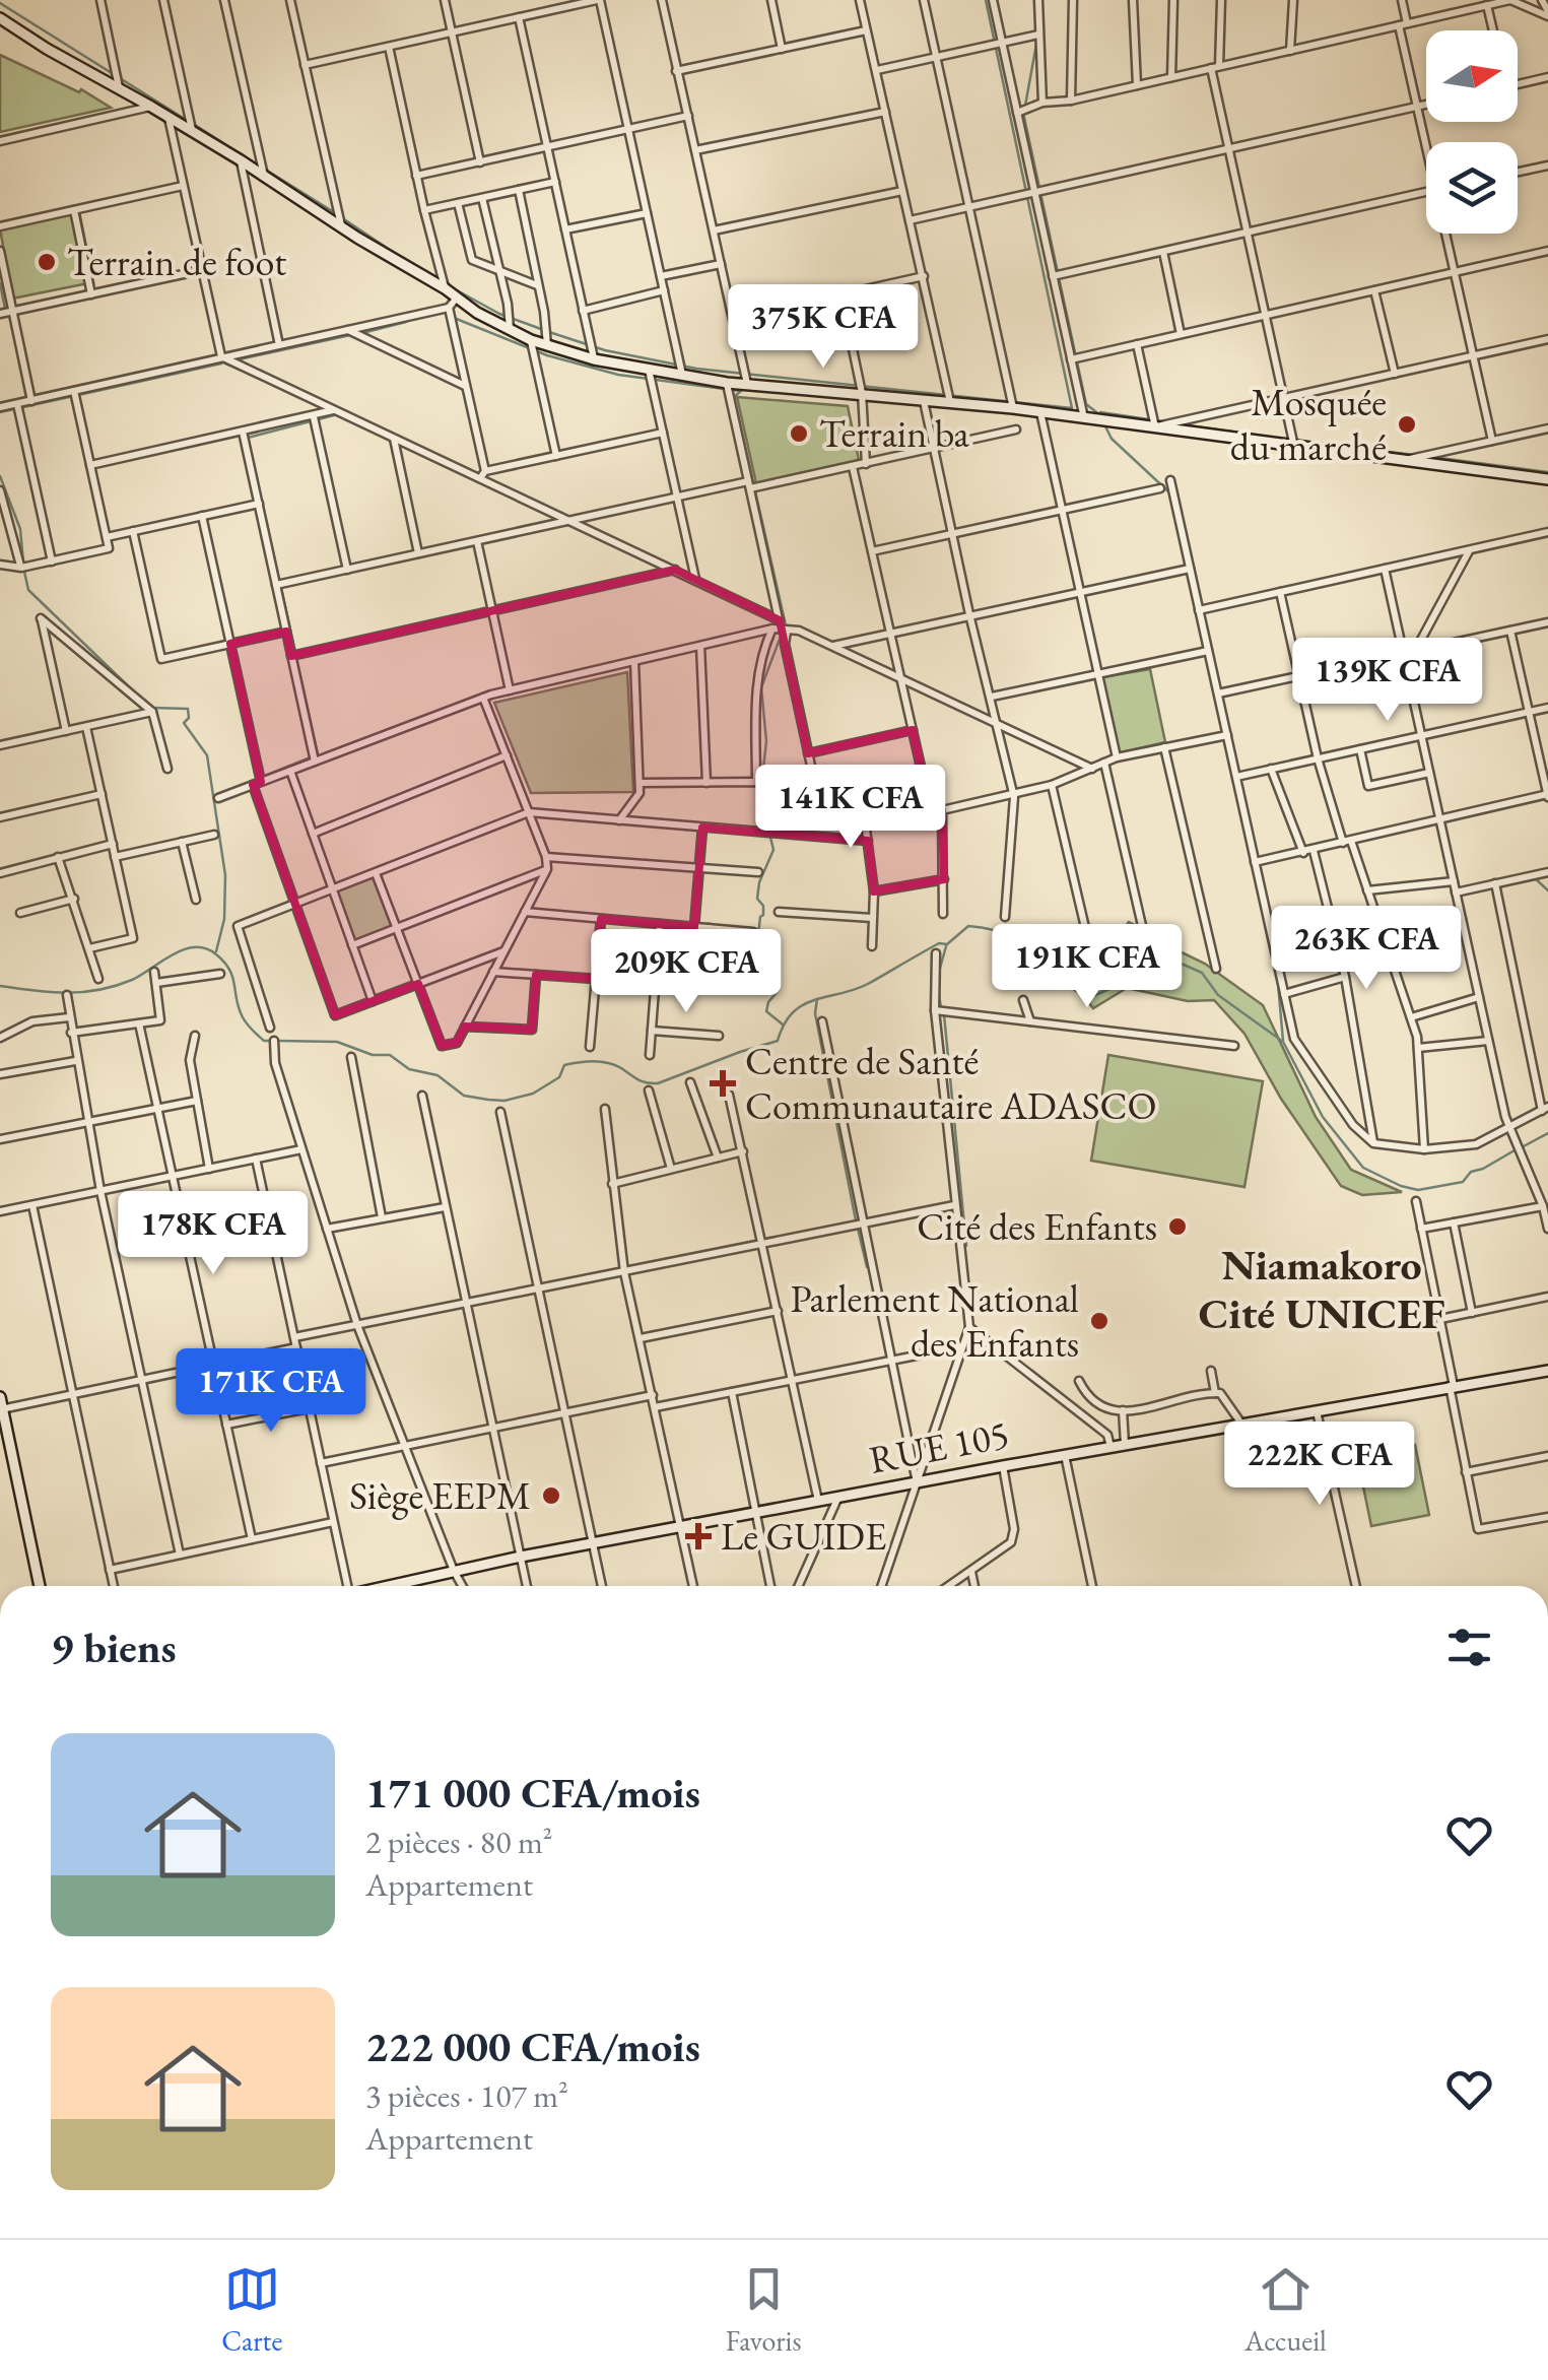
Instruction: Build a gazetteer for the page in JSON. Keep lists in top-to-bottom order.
{
  "streets": {
    "street": ["RUE 105"]
  },
  "districts": ["Niamakoro Cité UNICEF"],
  "places": {
    "other": [
      "Terrain de foot",
      "Mosquée du marché",
      "Terrain ba",
      "Cité des Enfants",
      "Parlement National des Enfants",
      "Siège EEPM"
    ],
    "health": ["Centre de Santé Communautaire ADASCO", "Le GUIDE"]
  },
  "north": "right",
  "page": {
    "price": [
      "375K CFA",
      "139K CFA",
      "141K CFA",
      "263K CFA",
      "191K CFA",
      "209K CFA",
      "178K CFA",
      "171K CFA",
      "222K CFA"
    ],
    "heading": "9 biens",
    "list": [
      {
        "name": "171 000 CFA/mois",
        "note": "2 pièces · 80 m² · Appartement"
      },
      {
        "name": "222 000 CFA/mois",
        "note": "3 pièces · 107 m² · Appartement"
      }
    ],
    "tabs": ["Carte", "Favoris", "Accueil"]
  }
}
